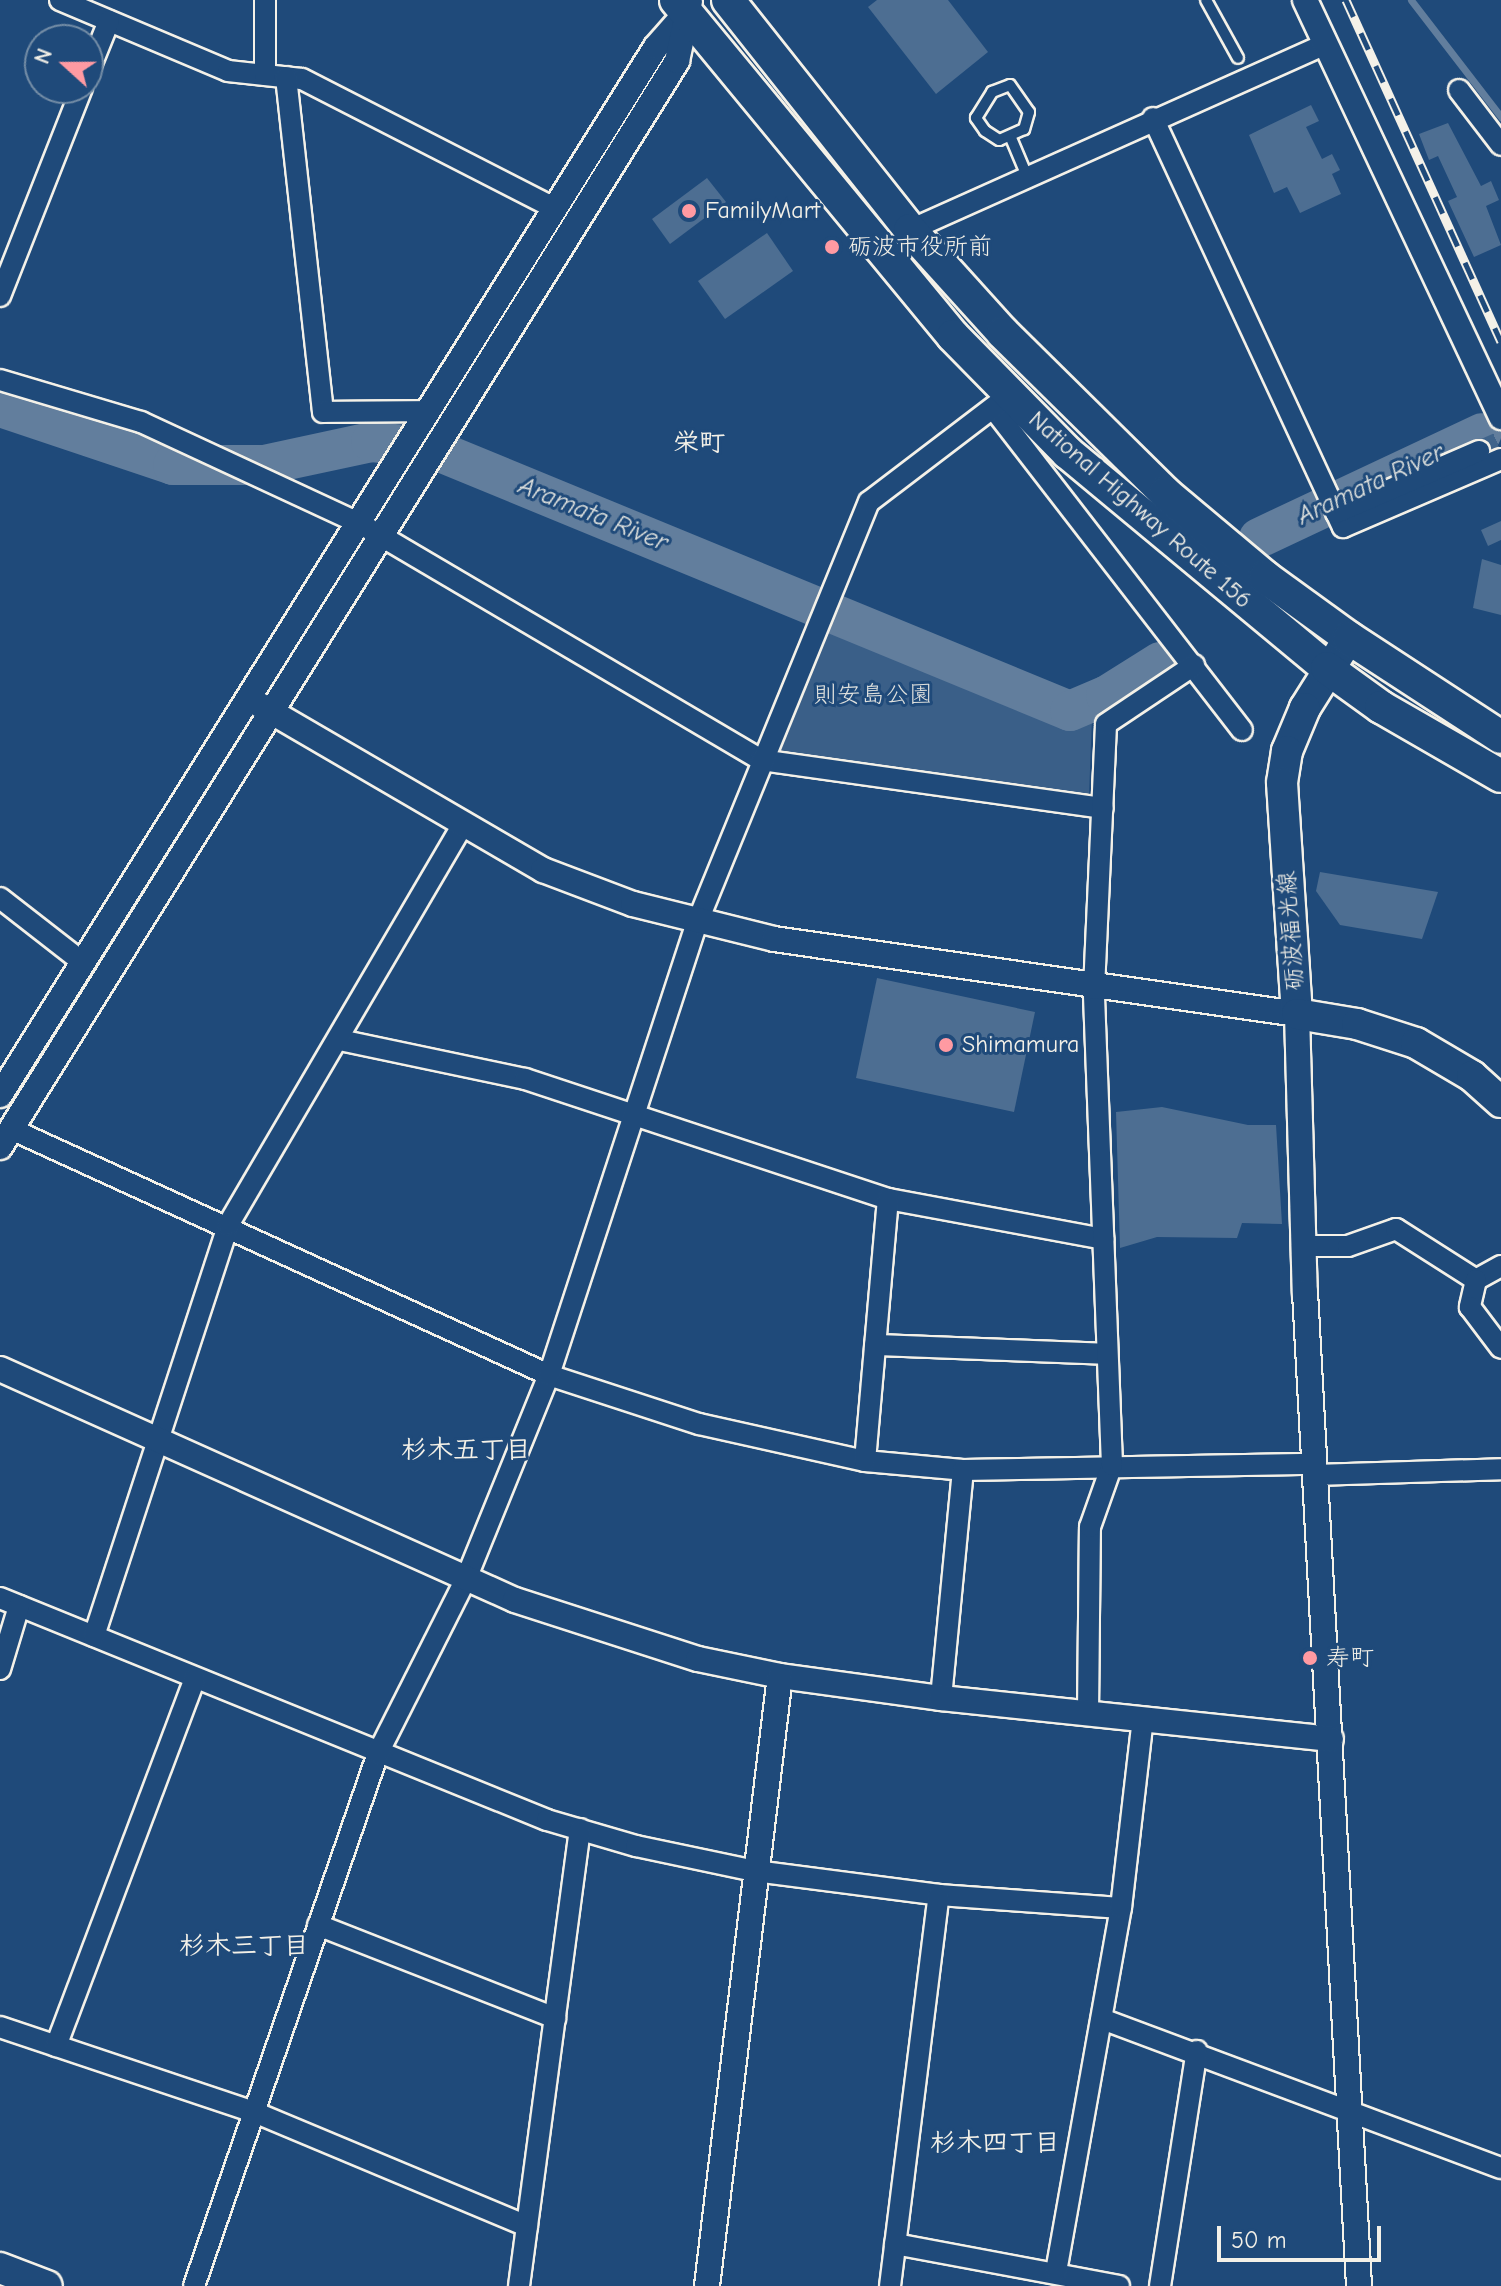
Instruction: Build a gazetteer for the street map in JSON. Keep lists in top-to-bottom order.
{
  "streets": {
    "highway": ["National Highway Route 156"],
    "main road": ["砺波福光線"]
  },
  "crossings": [
    ["National Highway Route 156", "砺波福光線"]
  ],
  "districts": [
    "栄町",
    "杉木五丁目",
    "杉木三丁目",
    "杉木四丁目"
  ],
  "water": ["Aramata River"],
  "parks": ["則安島公園"],
  "places": [
    "FamilyMart",
    "砺波市役所前",
    "Shimamura",
    "寿町"
  ],
  "scale_bar": "50 m",
  "north": "left"
}
